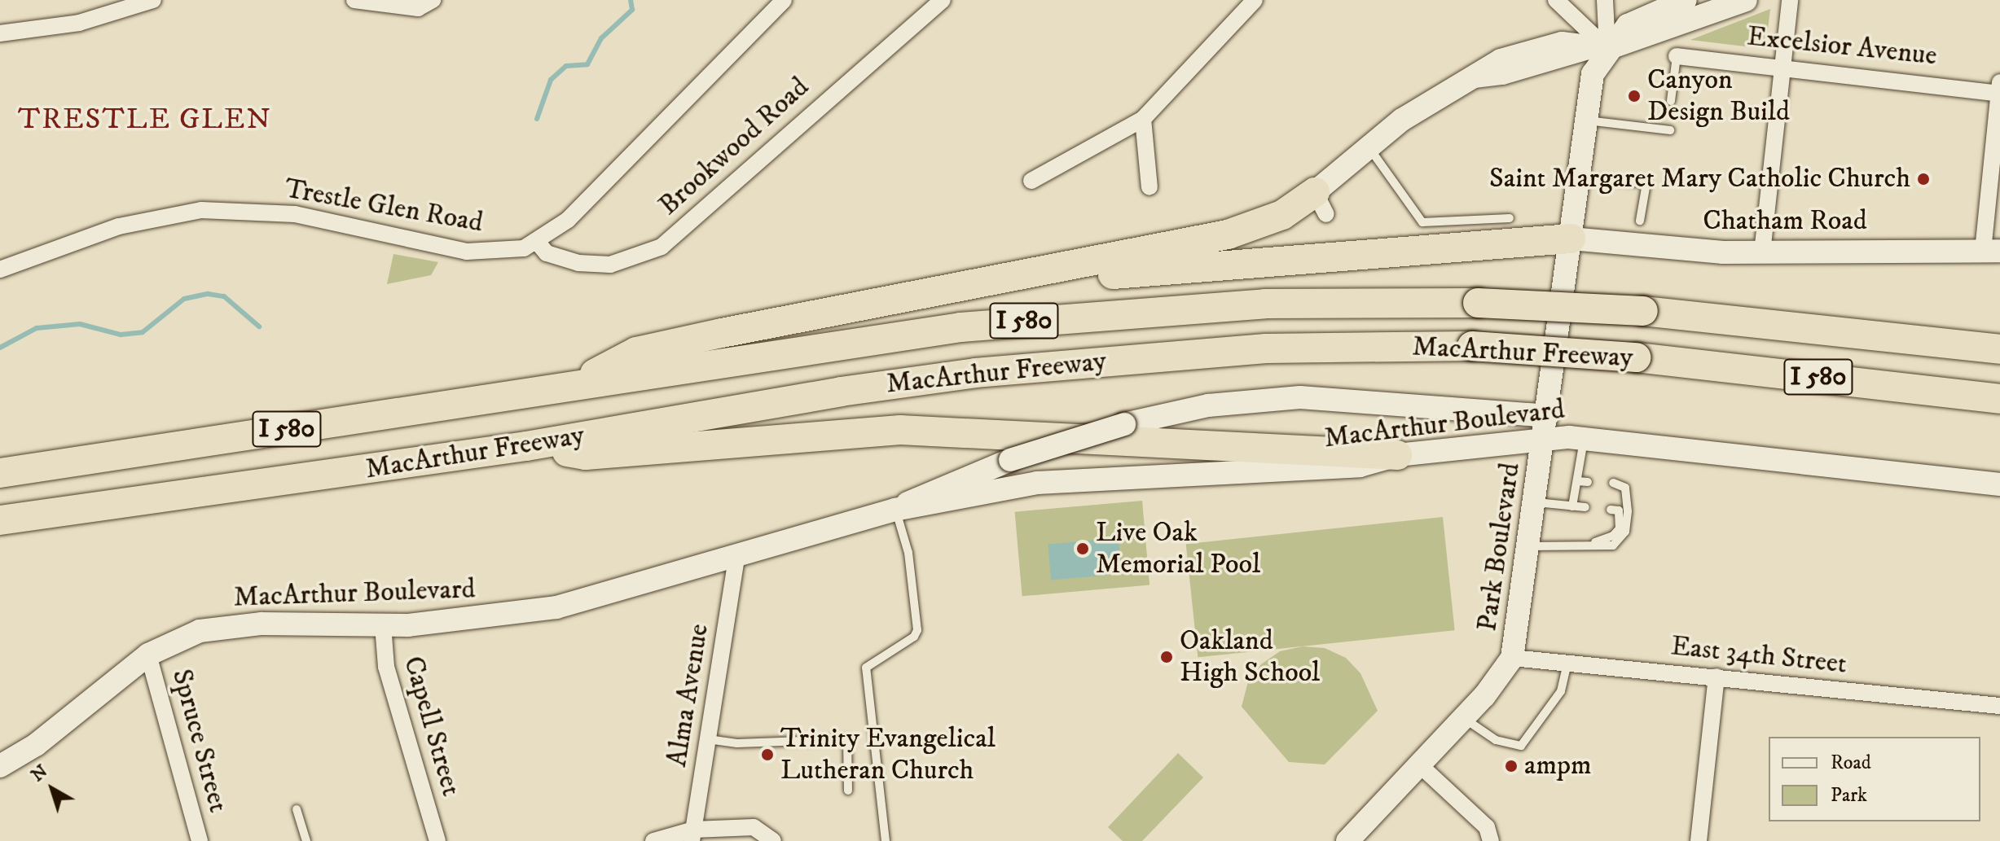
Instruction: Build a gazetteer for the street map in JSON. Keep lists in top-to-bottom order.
{
  "streets": {
    "highway": ["I 580", "MacArthur Freeway"],
    "main road": ["Chatham Road", "MacArthur Boulevard", "Park Boulevard"],
    "street": [
      "Excelsior Avenue",
      "Brookwood Road",
      "Trestle Glen Road",
      "East 34th Street",
      "Alma Avenue",
      "Capell Street",
      "Spruce Street"
    ]
  },
  "crossings": [
    ["Brookwood Road", "Trestle Glen Road"],
    ["Chatham Road", "Park Boulevard"],
    ["MacArthur Boulevard", "Park Boulevard"],
    ["MacArthur Boulevard", "Alma Avenue"],
    ["MacArthur Boulevard", "Capell Street"],
    ["MacArthur Boulevard", "Spruce Street"],
    ["Park Boulevard", "East 34th Street"]
  ],
  "districts": ["TRESTLE GLEN"],
  "places": [
    "Canyon Design Build",
    "Saint Margaret Mary Catholic Church",
    "Live Oak Memorial Pool",
    "Oakland High School",
    "Trinity Evangelical Lutheran Church",
    "ampm"
  ],
  "legend": ["Road", "Park"],
  "north": "top left"
}
